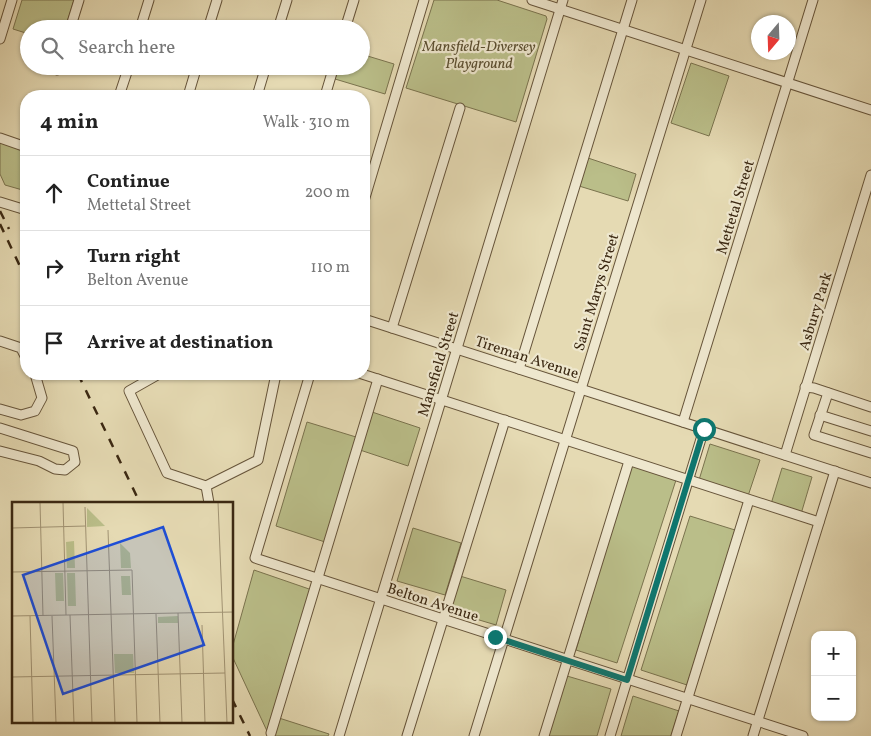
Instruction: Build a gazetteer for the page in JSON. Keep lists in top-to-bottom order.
{
  "streets": {
    "street": [
      "Mettetal Street",
      "Saint Marys Street",
      "Asbury Park",
      "Tireman Avenue",
      "Mansfield Street",
      "Belton Avenue"
    ]
  },
  "crossings": [
    ["Mettetal Street", "Tireman Avenue"],
    ["Saint Marys Street", "Tireman Avenue"],
    ["Saint Marys Street", "Belton Avenue"],
    ["Tireman Avenue", "Mansfield Street"],
    ["Mansfield Street", "Belton Avenue"]
  ],
  "parks": ["Mansfield-Diversey Playground"],
  "north": "bottom",
  "page": {
    "search": "Search here",
    "heading": ["4 min", "Walk · 310 m"],
    "list": [
      ["Continue", "Mettetal Street", "200 m"],
      ["Turn right", "Belton Avenue", "110 m"],
      "Arrive at destination"
    ],
    "map_buttons": ["+", "−"]
  }
}
